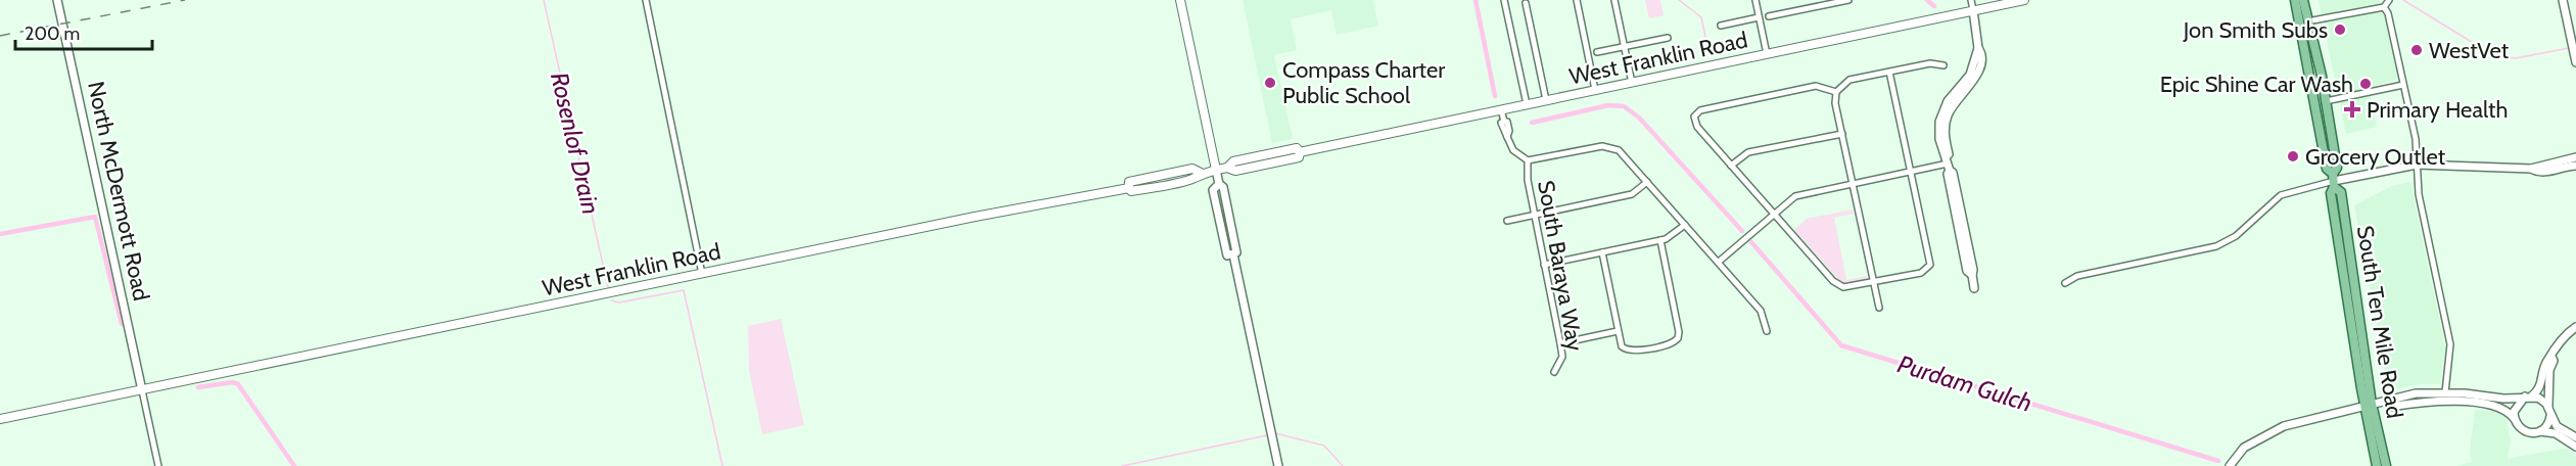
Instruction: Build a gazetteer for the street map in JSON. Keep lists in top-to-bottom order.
{
  "streets": {
    "main road": ["West Franklin Road", "South Ten Mile Road"],
    "street": ["North McDermott Road", "South Baraya Way"]
  },
  "crossings": [
    ["West Franklin Road", "North McDermott Road"],
    ["West Franklin Road", "South Baraya Way"]
  ],
  "water": ["Rosenlof Drain", "Purdam Gulch"],
  "places": {
    "other": [
      "Jon Smith Subs",
      "WestVet",
      "Compass Charter Public School",
      "Epic Shine Car Wash",
      "Grocery Outlet"
    ],
    "health": ["Primary Health"]
  },
  "scale_bar": "200 m"
}
